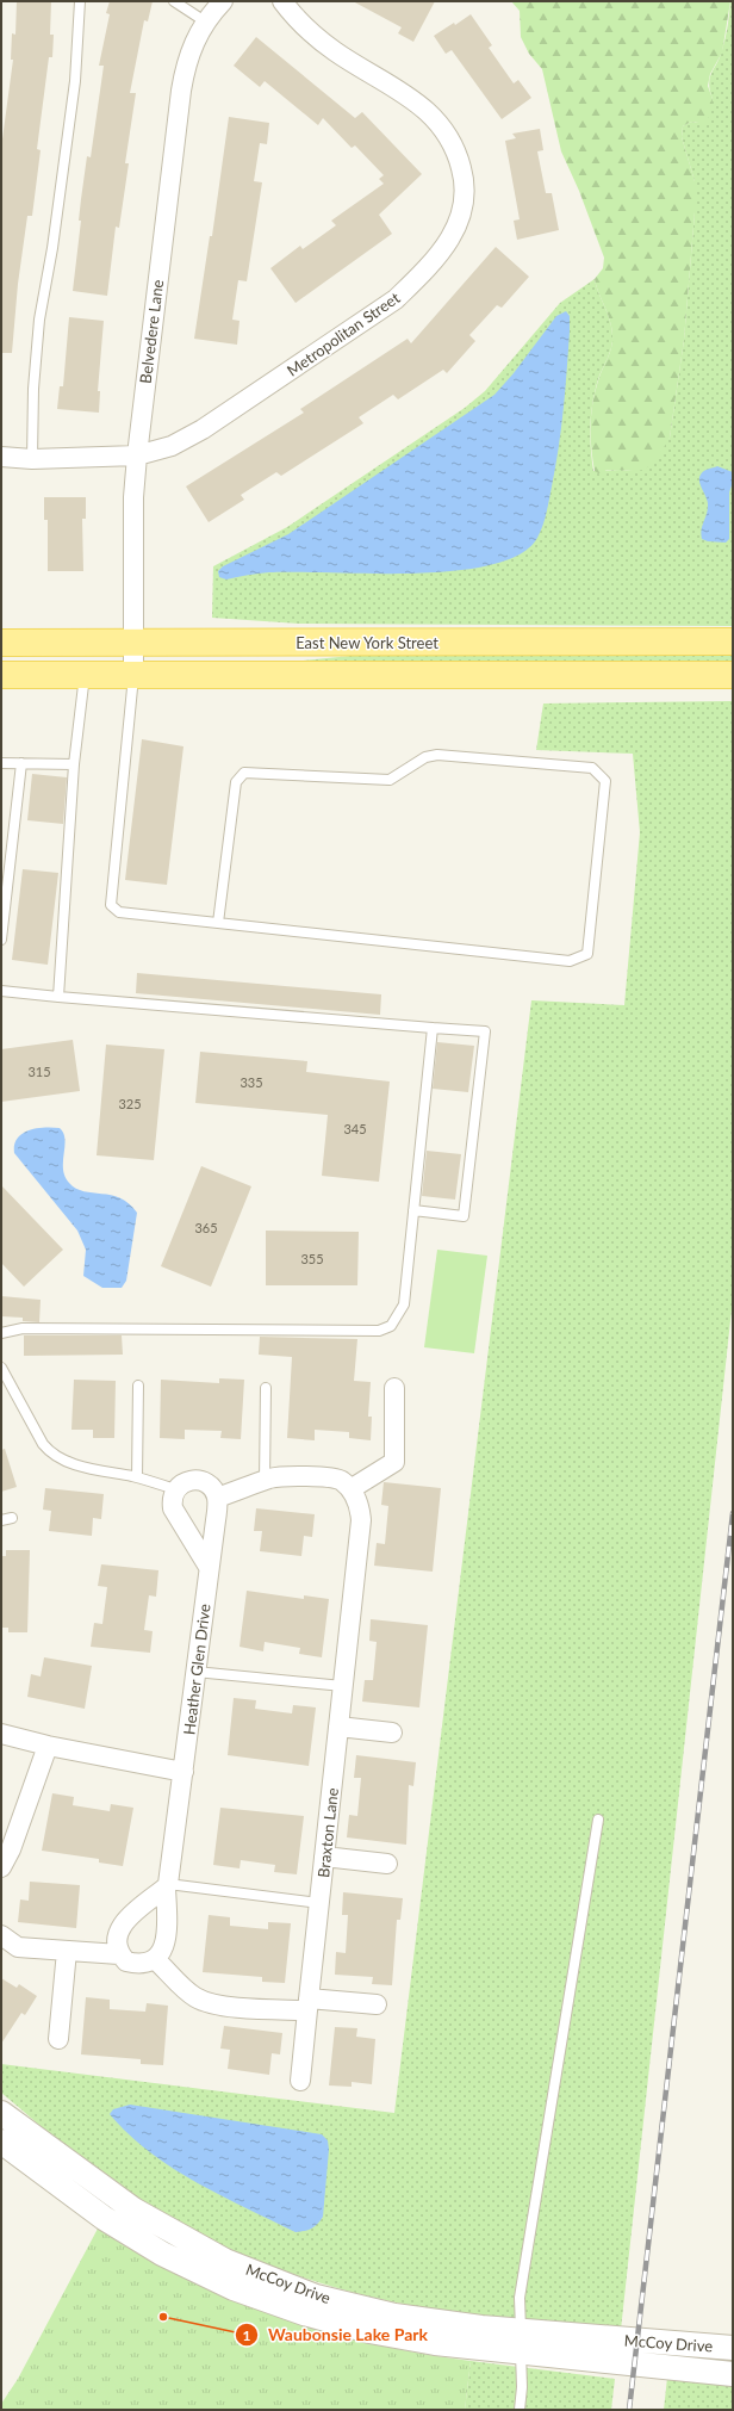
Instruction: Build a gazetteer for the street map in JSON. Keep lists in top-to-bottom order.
{
  "streets": {
    "main road": ["East New York Street"],
    "street": [
      "Belvedere Lane",
      "Metropolitan Street",
      "Heather Glen Drive",
      "Braxton Lane",
      "McCoy Drive"
    ]
  },
  "crossings": [
    ["Belvedere Lane", "Metropolitan Street"],
    ["Belvedere Lane", "East New York Street"]
  ],
  "places": ["Waubonsie Lake Park"],
  "house_numbers": [
    "315",
    "335",
    "325",
    "345",
    "365",
    "355"
  ]
}
